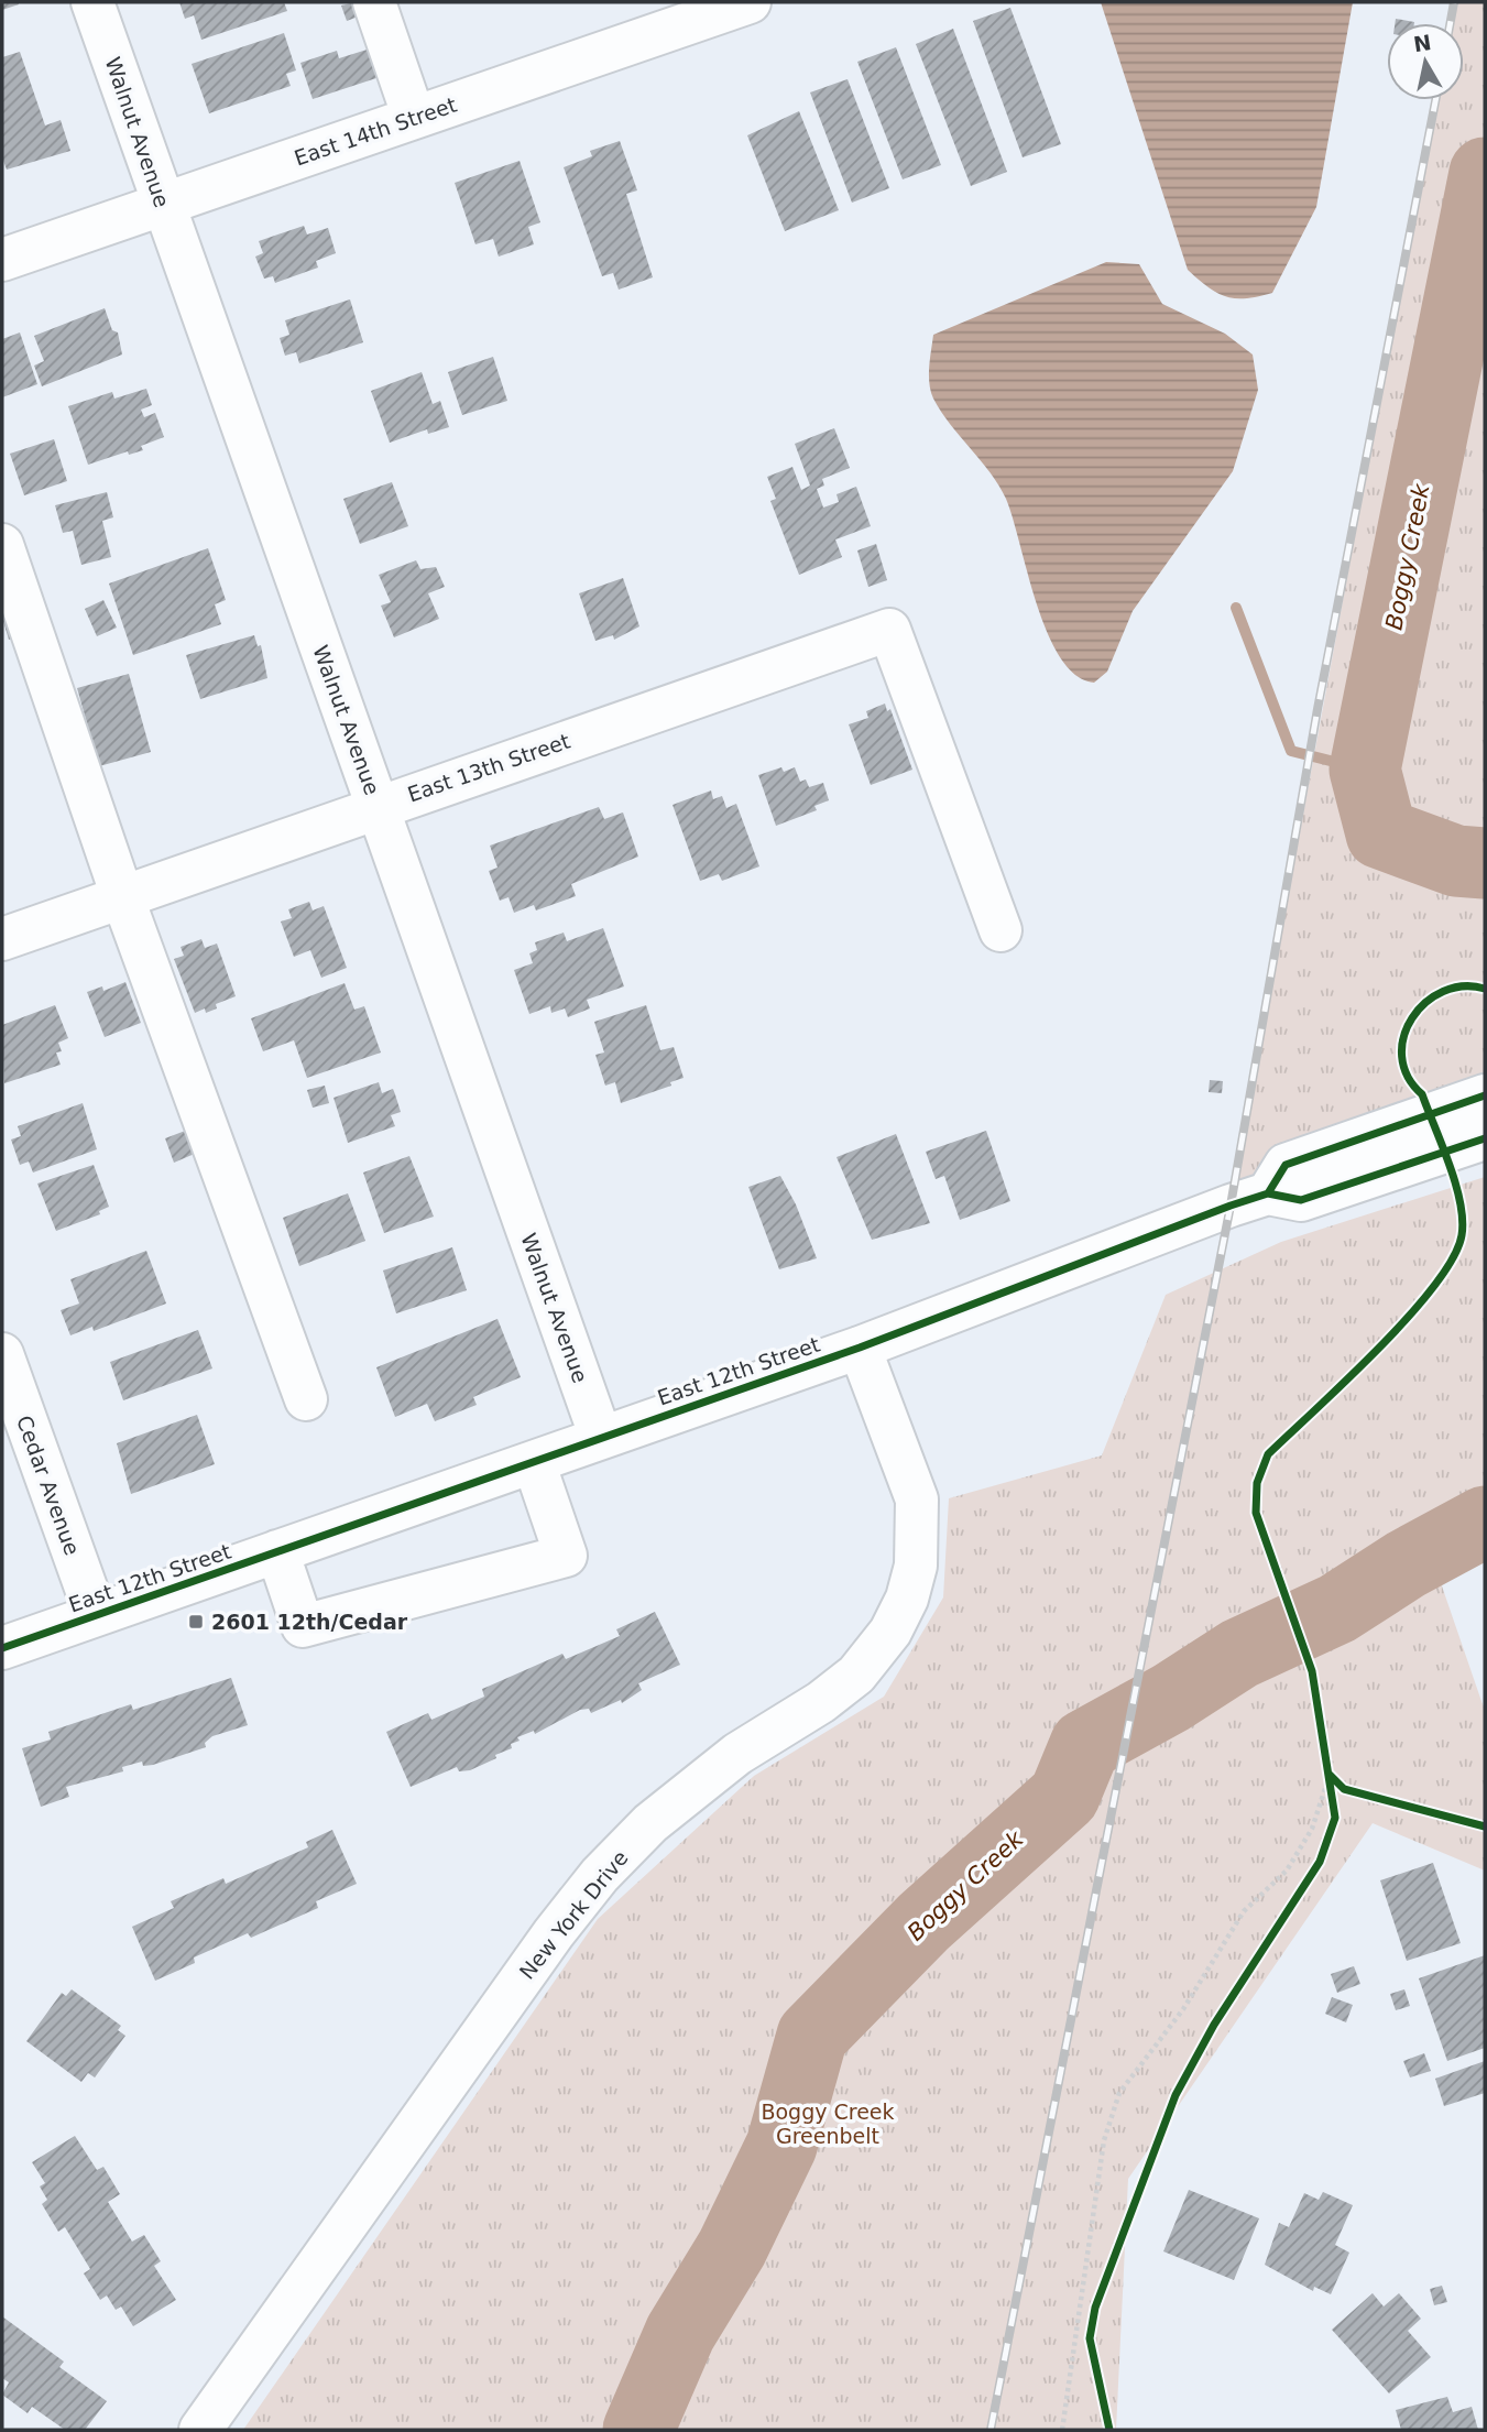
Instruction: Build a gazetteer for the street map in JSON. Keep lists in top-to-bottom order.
{
  "streets": {
    "street": [
      "East 14th Street",
      "Walnut Avenue",
      "East 13th Street",
      "East 12th Street",
      "Cedar Avenue",
      "New York Drive"
    ]
  },
  "crossings": [
    ["East 14th Street", "Walnut Avenue"],
    ["Walnut Avenue", "East 13th Street"],
    ["Walnut Avenue", "East 12th Street"],
    ["East 12th Street", "Cedar Avenue"],
    ["East 12th Street", "New York Drive"]
  ],
  "water": ["Boggy Creek"],
  "parks": ["Boggy Creek Greenbelt"],
  "places": {
    "transit": ["2601 12th/Cedar"]
  },
  "north": "top"
}
